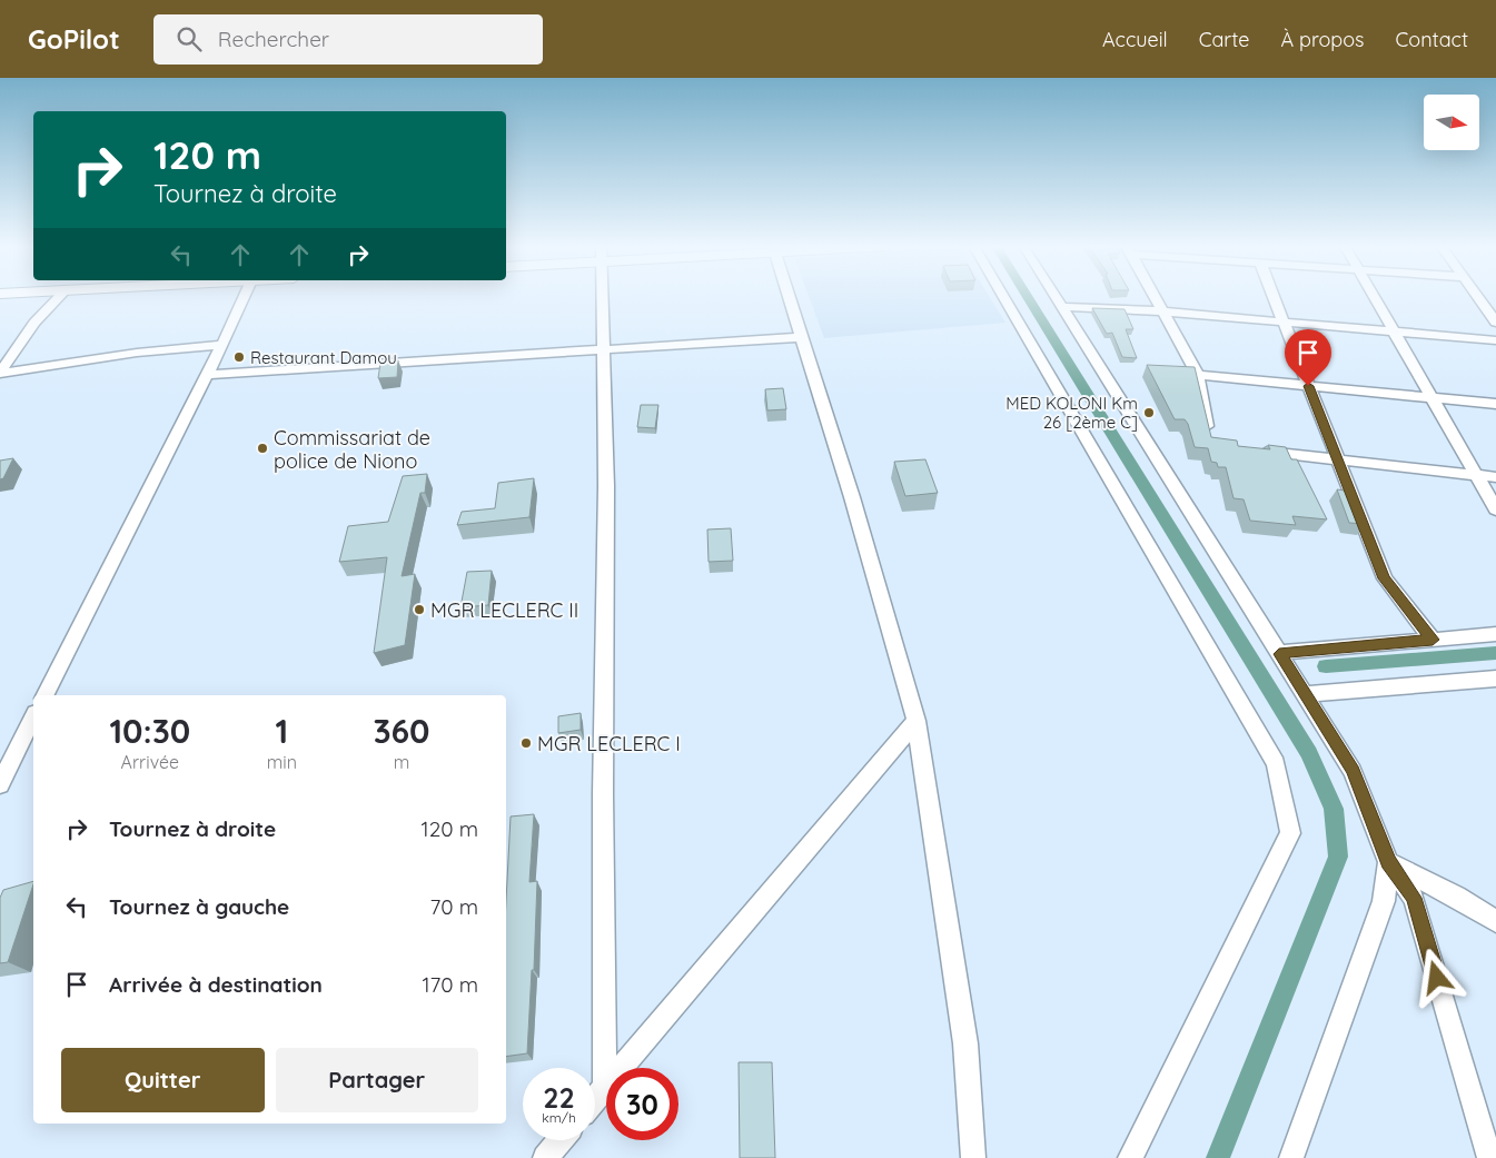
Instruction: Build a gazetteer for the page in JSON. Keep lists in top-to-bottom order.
{
  "places": [
    "Restaurant Damou",
    "MED KOLONI Km 26 [2ème C]",
    "Commissariat de police de Niono",
    "MGR LECLERC II",
    "MGR LECLERC I"
  ],
  "north": "right",
  "page": {
    "header": "GoPilot",
    "search": "Rechercher",
    "nav": [
      "Accueil",
      "Carte",
      "À propos",
      "Contact"
    ],
    "turn": ["120 m", "Tournez à droite"],
    "eta": [
      "10:30",
      "Arrivée",
      "1",
      "min",
      "360",
      "m"
    ],
    "list": [
      {
        "name": "Tournez à droite",
        "value": "120 m"
      },
      {
        "name": "Tournez à gauche",
        "value": "70 m"
      },
      {
        "name": "Arrivée à destination",
        "value": "170 m"
      }
    ],
    "buttons": ["Quitter", "Partager"],
    "speed": "22 km/h",
    "limit": "30"
  }
}
